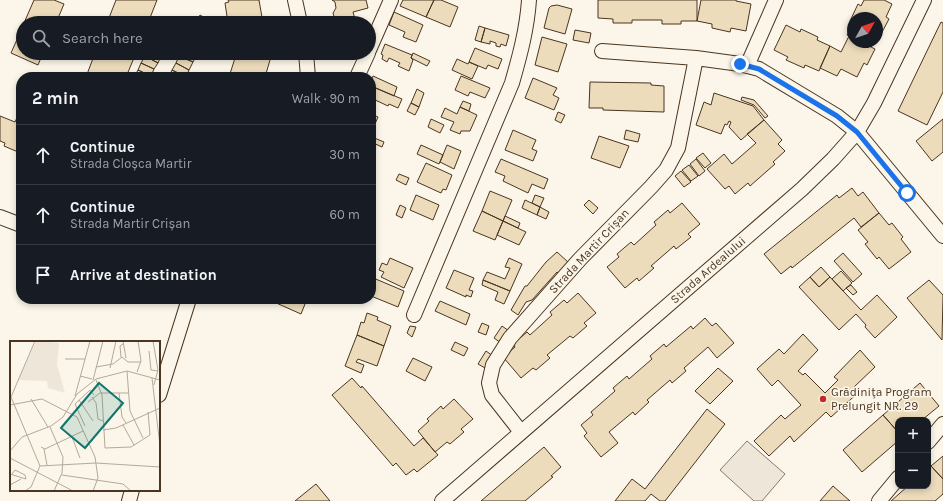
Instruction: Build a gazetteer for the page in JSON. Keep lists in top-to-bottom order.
{
  "streets": {
    "street": ["Strada Martir Crișan", "Strada Ardealului"]
  },
  "crossings": [
    ["Strada Martir Crișan", "Strada Ardealului"]
  ],
  "places": ["Grădiniţa Program Prelungit NR. 29"],
  "north": "top right",
  "page": {
    "search": "Search here",
    "heading": ["2 min", "Walk · 90 m"],
    "list": [
      ["Continue", "Strada Cloșca Martir", "30 m"],
      ["Continue", "Strada Martir Crișan", "60 m"],
      "Arrive at destination"
    ],
    "map_buttons": ["+", "−"]
  }
}
